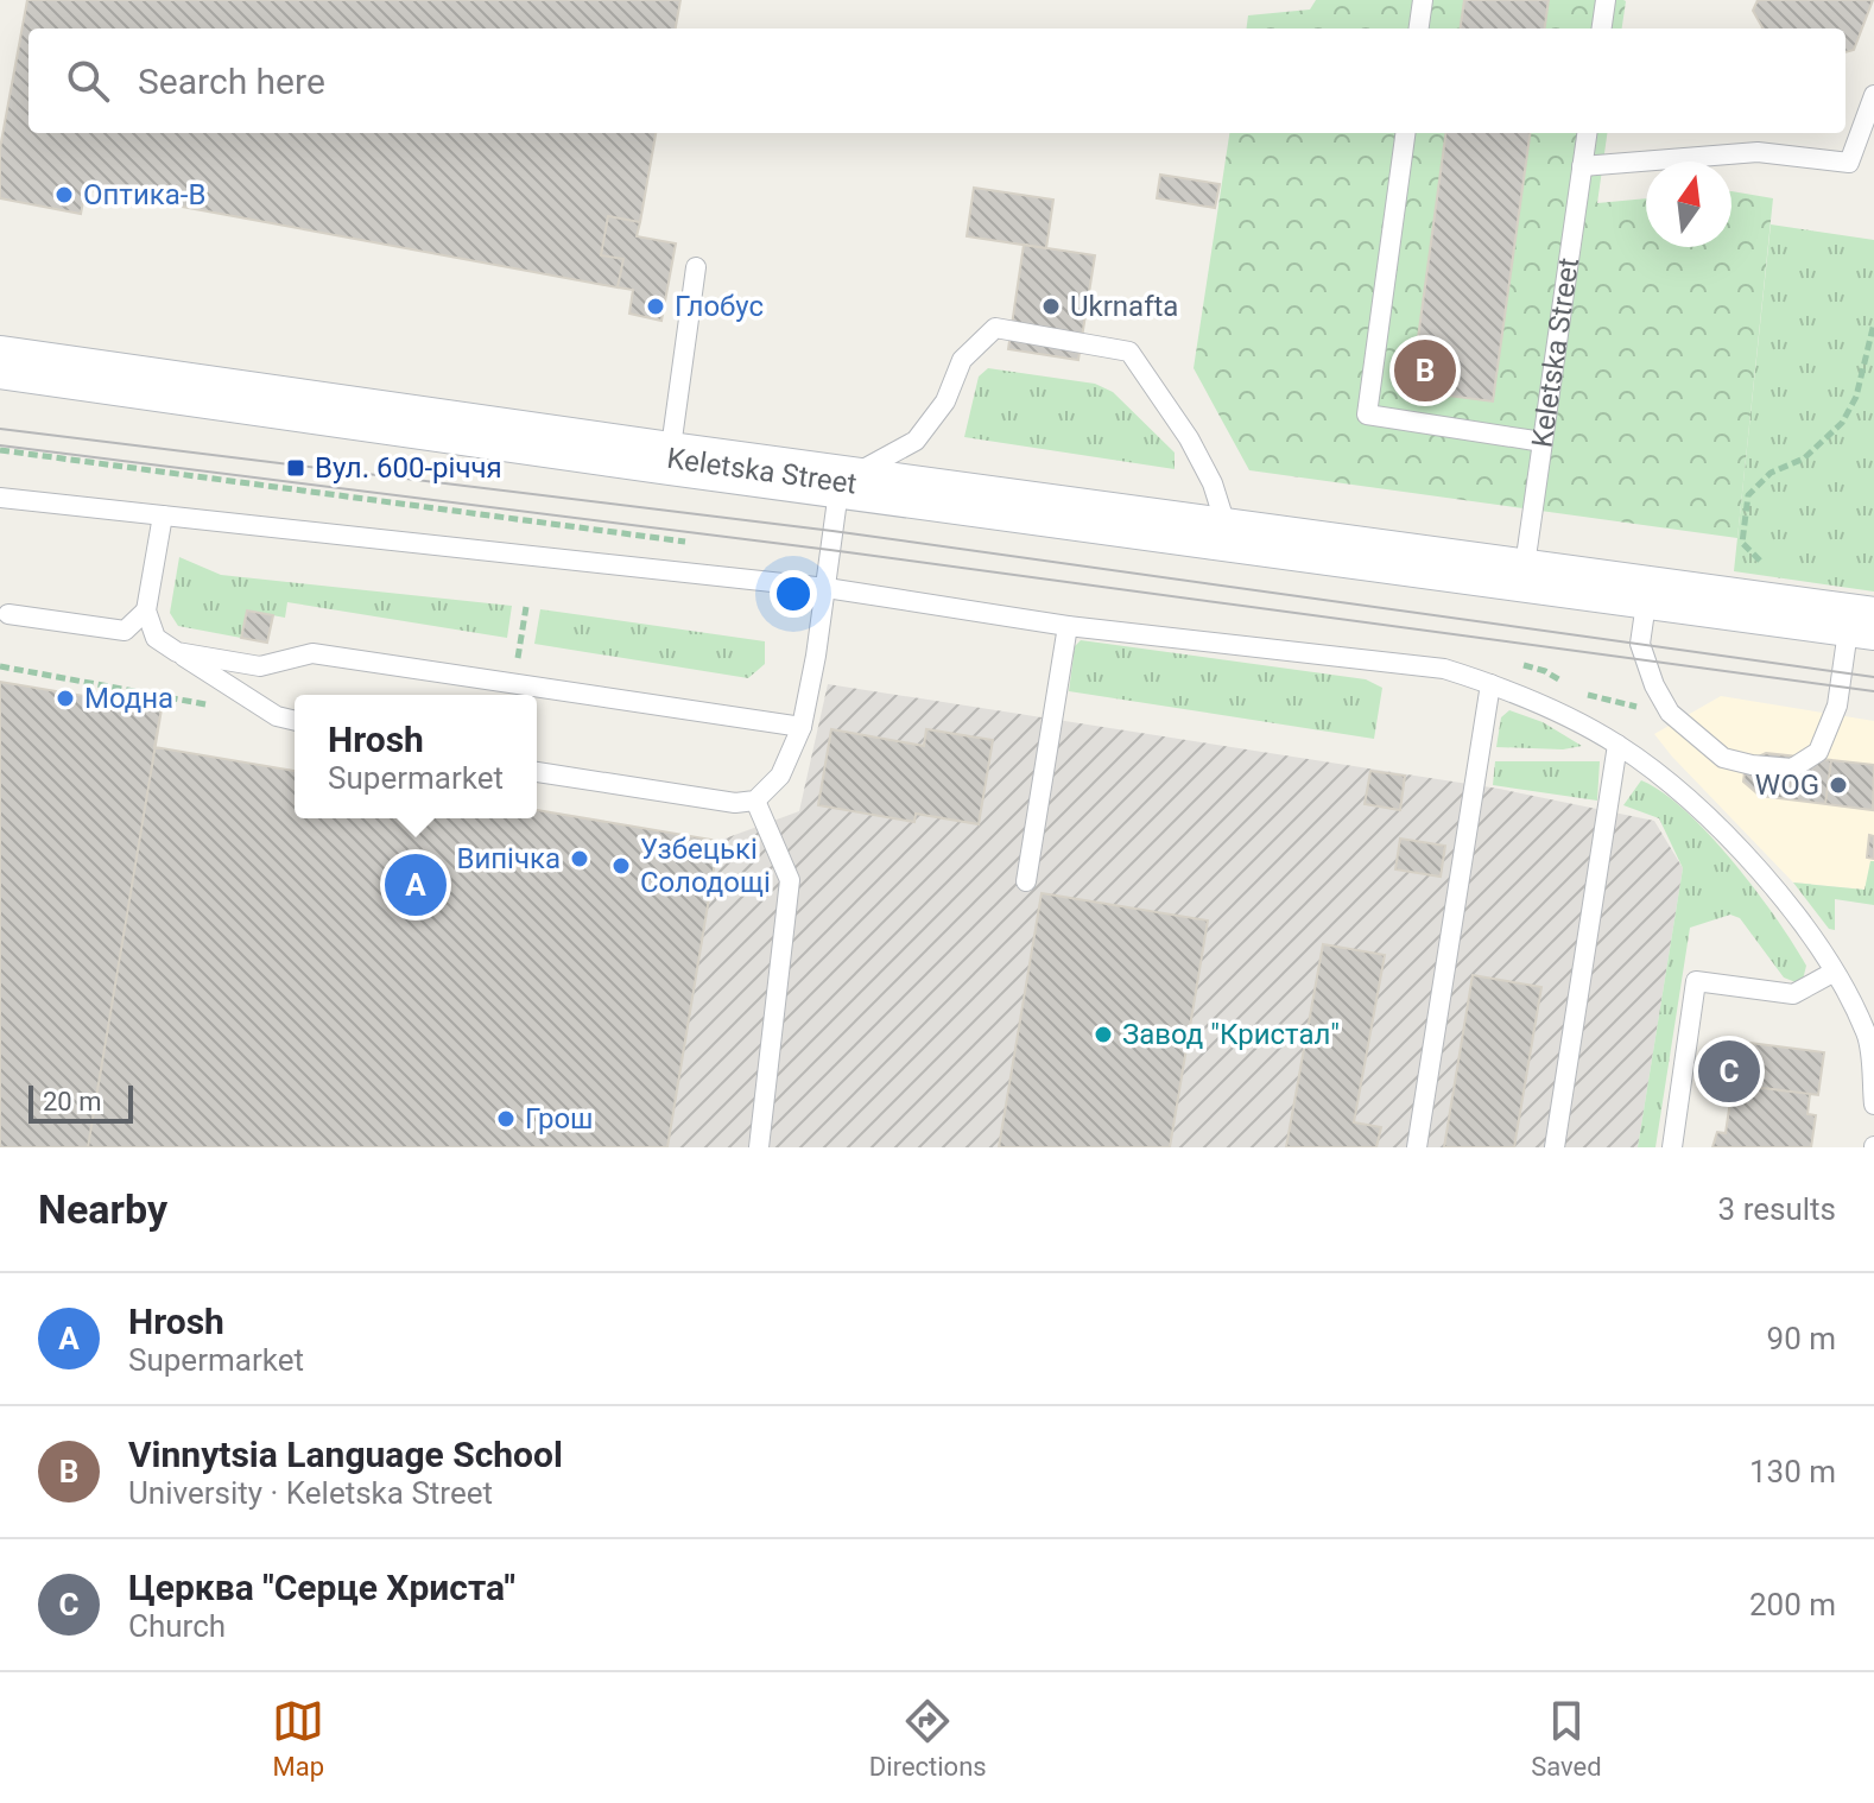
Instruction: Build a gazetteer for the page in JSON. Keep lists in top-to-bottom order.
{
  "streets": {
    "main road": ["Keletska Street"]
  },
  "places": {
    "other": [
      "Оптика-В",
      "Глобус",
      "Ukrnafta",
      "Модна",
      "WOG",
      "Випічка",
      "Узбецькі Солодощі",
      "Завод \"Кристал\"",
      "Грош"
    ],
    "transit": ["Вул. 600-річчя"]
  },
  "scale_bar": "20 m",
  "north": "top",
  "page": {
    "search": "Search here",
    "pins": ["B", "A", "C"],
    "popup": ["Hrosh", "Supermarket"],
    "scale": "20 m",
    "heading": ["Nearby", "3 results"],
    "list": [
      {
        "mark": "A",
        "name": "Hrosh",
        "note": "Supermarket",
        "value": "90 m"
      },
      {
        "mark": "B",
        "name": "Vinnytsia Language School",
        "note": "University · Keletska Street",
        "value": "130 m"
      },
      {
        "mark": "C",
        "name": "Церква \"Серце Христа\"",
        "note": "Church",
        "value": "200 m"
      }
    ],
    "nav": ["Map", "Directions", "Saved"]
  }
}
